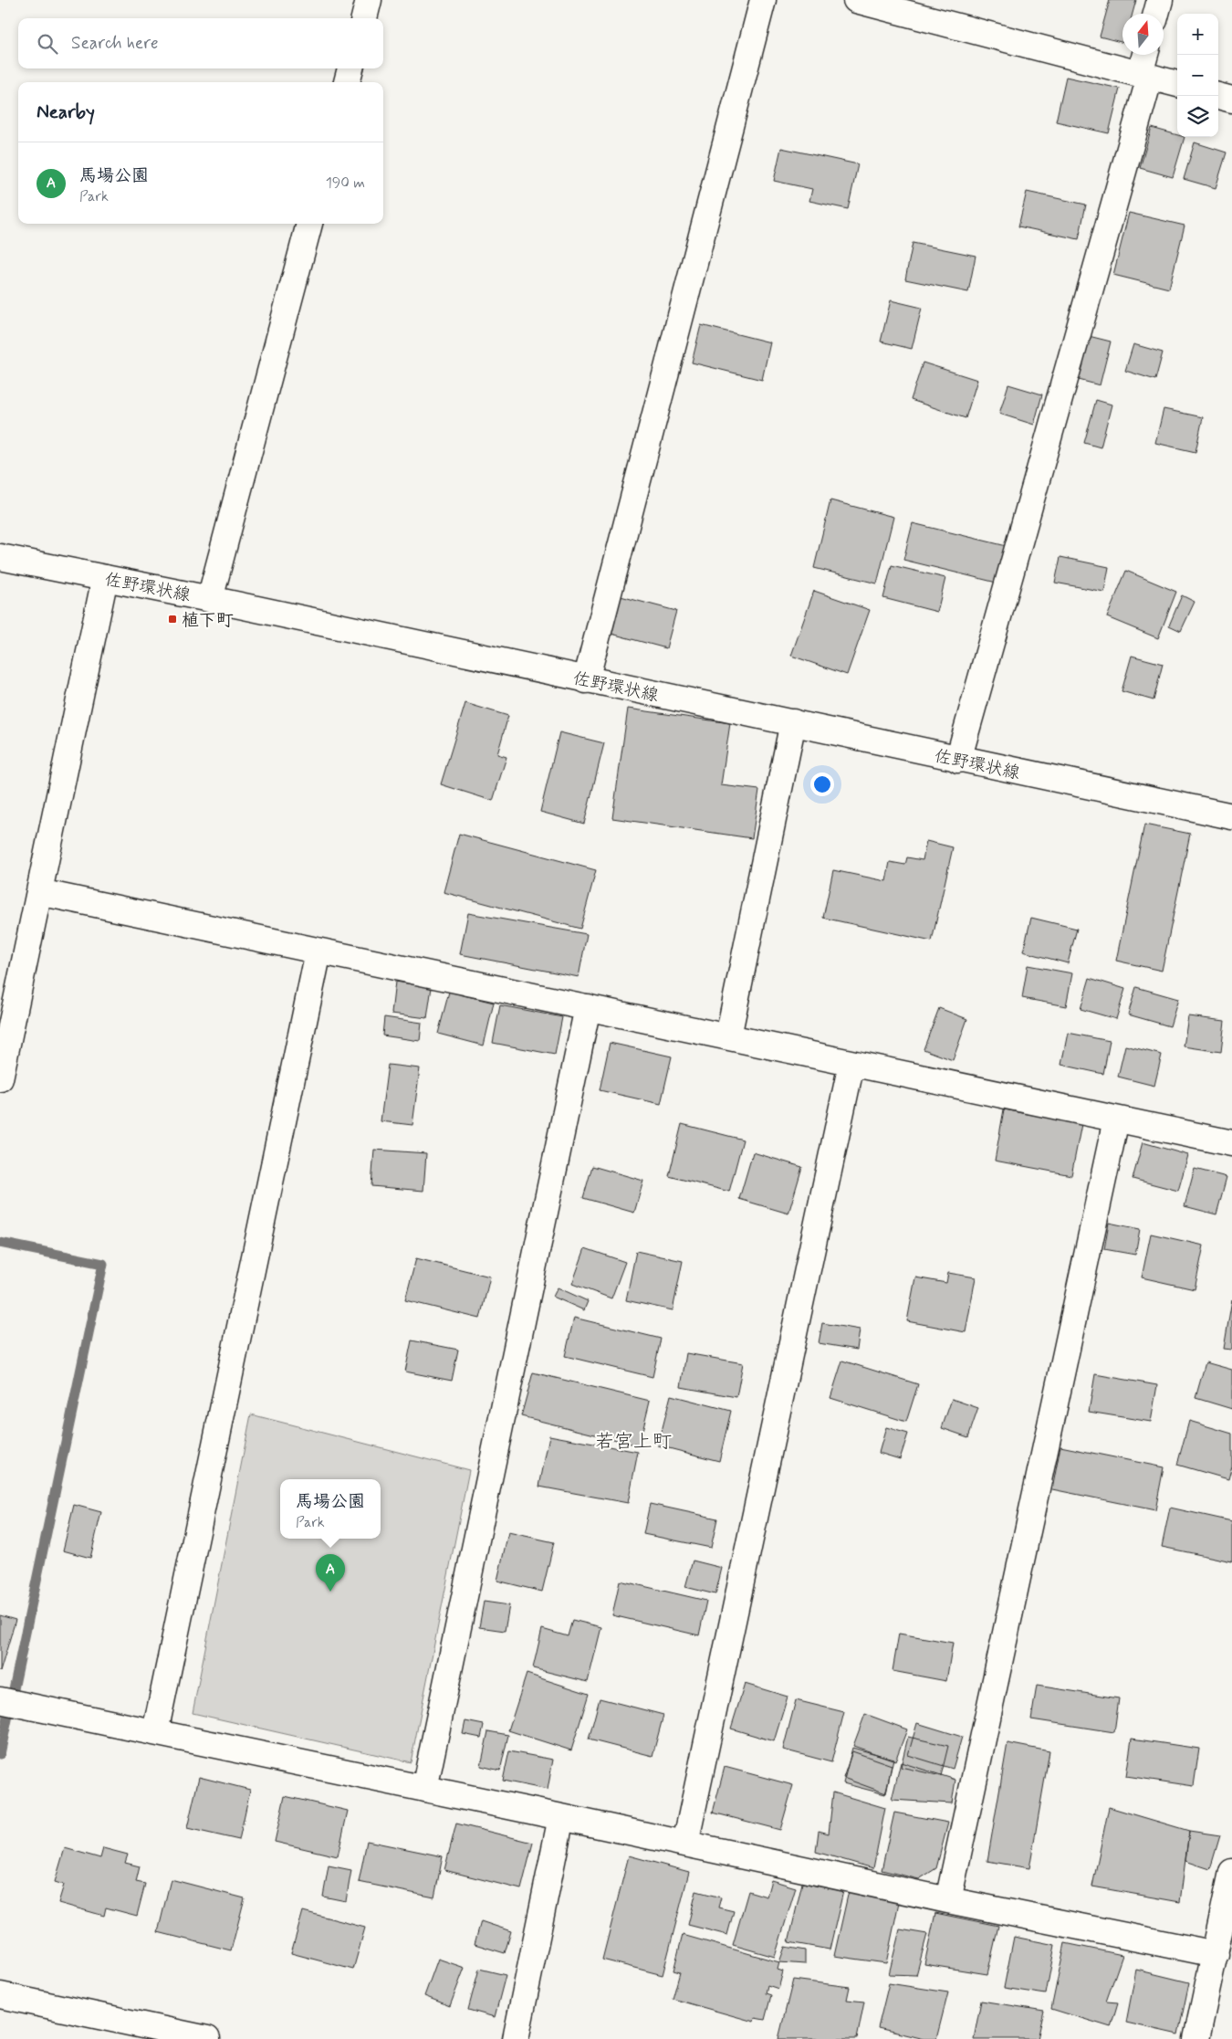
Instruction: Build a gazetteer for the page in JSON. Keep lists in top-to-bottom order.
{
  "streets": {
    "street": ["佐野環状線"]
  },
  "districts": ["若宮上町"],
  "places": {
    "transit": ["植下町"]
  },
  "north": "top",
  "page": {
    "map_buttons": ["+", "−"],
    "search": "Search here",
    "heading": "Nearby",
    "list": [
      {
        "mark": "A",
        "name": "馬場公園",
        "note": "Park",
        "value": "190 m"
      }
    ],
    "popup": ["馬場公園", "Park"],
    "pins": "A"
  }
}
